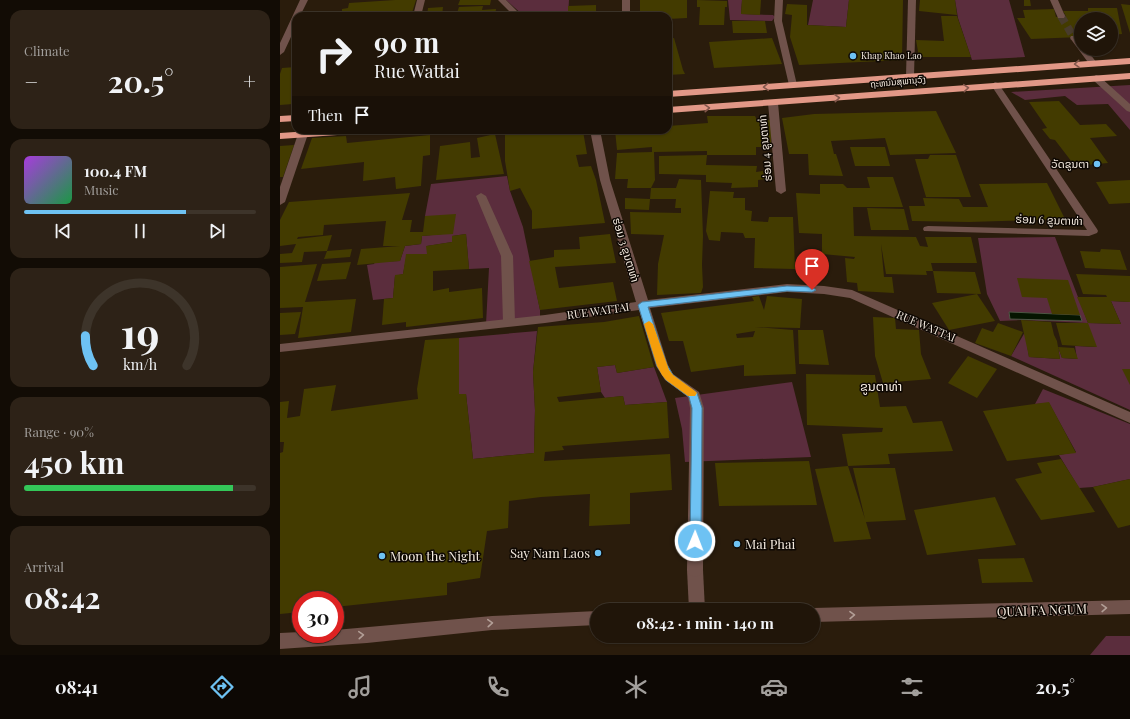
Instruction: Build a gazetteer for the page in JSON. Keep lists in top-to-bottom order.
{
  "streets": {
    "highway": ["ຖະຫນົນສຸພານຸວົງ"],
    "street": [
      "ຮ່ອມ 4 ຂູນຕາທ່າ",
      "ຮ່ອມ 6 ຂູນຕາທ່າ",
      "ຮ່ອມ 3 ຂູນຕາທ່າ",
      "RUE WATTAI",
      "QUAI FA NGUM"
    ]
  },
  "crossings": [
    ["ຖະຫນົນສຸພານຸວົງ", "ຮ່ອມ 4 ຂູນຕາທ່າ"],
    ["ຖະຫນົນສຸພານຸວົງ", "ຮ່ອມ 6 ຂູນຕາທ່າ"],
    ["ຮ່ອມ 3 ຂູນຕາທ່າ", "RUE WATTAI"]
  ],
  "one_way": ["QUAI FA NGUM"],
  "districts": ["ຂູນຕາທ່າ"],
  "places": [
    "Khap Khao Lao",
    "ວັດຂູນຕາ",
    "Mai Phai",
    "Say Nam Laos",
    "Moon the Night"
  ],
  "page": {
    "tile": [
      "Climate",
      ["Range · 90%", "450 km"],
      ["Arrival", "08:42"]
    ],
    "turn": ["90 m", "Rue Wattai"],
    "heat": ["−", "20.5°", "+"],
    "then": "Then",
    "song": ["100.4 FM", "Music"],
    "limit": "30",
    "trip": "08:42 · 1 min · 140 m",
    "tabs": ["08:41", "20.5°"],
    "gauge": ["19", "km/h"]
  }
}
